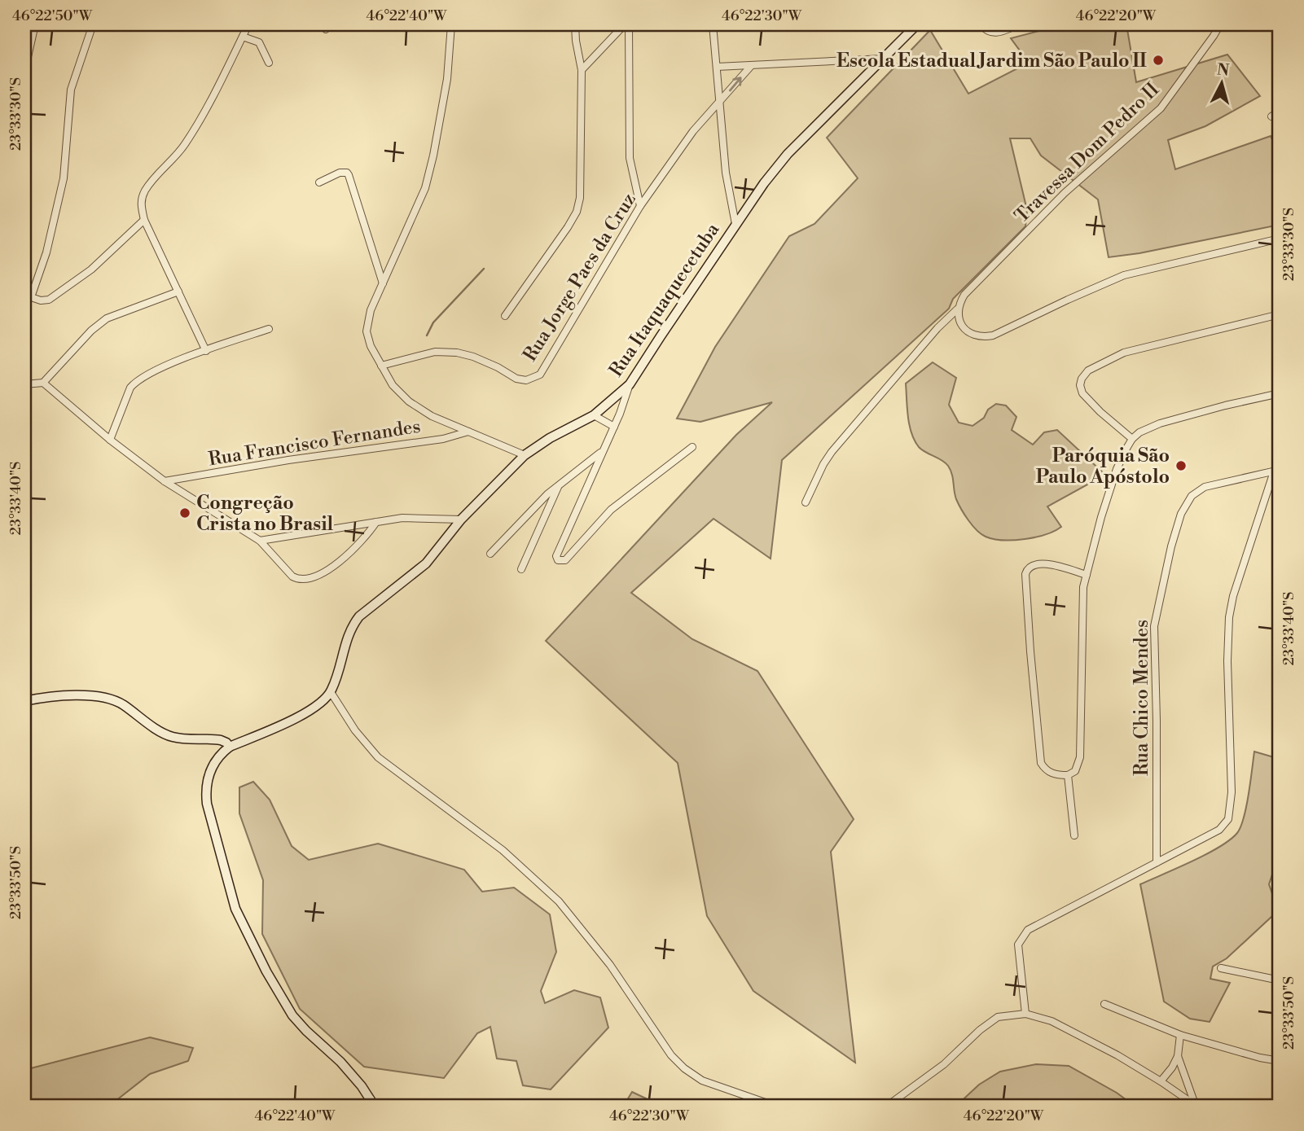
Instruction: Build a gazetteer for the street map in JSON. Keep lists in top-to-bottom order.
{
  "streets": {
    "street": [
      "Travessa Dom Pedro II",
      "Rua Jorge Paes da Cruz",
      "Rua Itaquaquecetuba",
      "Rua Francisco Fernandes",
      "Rua Chico Mendes"
    ]
  },
  "places": ["Escola Estadual Jardim São Paulo II", "Paróquia São Paulo Apóstolo", "Congreção Crista no Brasil"],
  "north": "top",
  "coordinates": [
    "46°22'50\"W",
    "46°22'40\"W",
    "46°22'30\"W",
    "46°22'20\"W",
    "23°33'30\"S",
    "23°33'40\"S",
    "23°33'50\"S"
  ]
}
